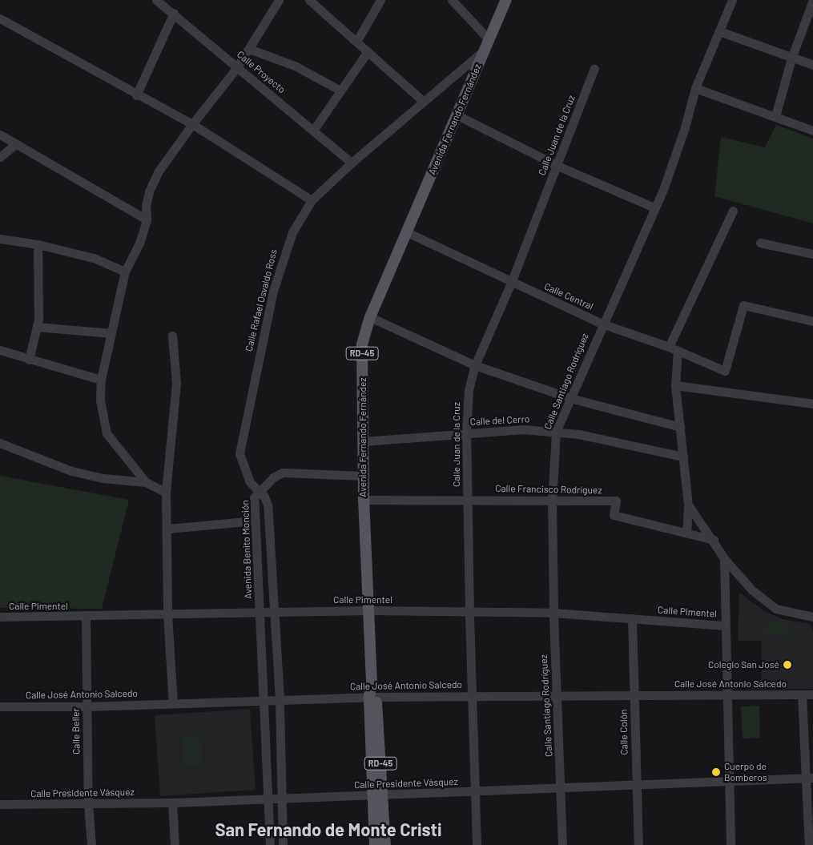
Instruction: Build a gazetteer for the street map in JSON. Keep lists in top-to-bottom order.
{
  "streets": {
    "main road": ["Avenida Fernando Fernández", "RD-45"],
    "street": [
      "Calle Proyecto",
      "Calle Juan de la Cruz",
      "Calle Central",
      "Calle Rafael Osvaldo Ross",
      "Calle Santiago Rodríguez",
      "Calle del Cerro",
      "Calle Francisco Rodríguez",
      "Avenida Benito Monción",
      "Calle Pimentel",
      "Calle José Antonio Salcedo",
      "Calle Beller",
      "Calle Colón",
      "Calle Presidente Vásquez"
    ]
  },
  "crossings": [
    ["Calle Proyecto", "Calle Rafael Osvaldo Ross"],
    ["Avenida Fernando Fernández", "Calle Central"],
    ["Avenida Fernando Fernández", "Calle Rafael Osvaldo Ross"],
    ["Avenida Fernando Fernández", "RD-45"],
    ["Avenida Fernando Fernández", "Calle del Cerro"],
    ["Avenida Fernando Fernández", "Calle Francisco Rodríguez"],
    ["Avenida Fernando Fernández", "Calle Pimentel"],
    ["Avenida Fernando Fernández", "Calle José Antonio Salcedo"],
    ["Avenida Fernando Fernández", "Calle Presidente Vásquez"],
    ["Calle Juan de la Cruz", "Calle Central"],
    ["Calle Juan de la Cruz", "Calle del Cerro"],
    ["Calle Juan de la Cruz", "Calle Francisco Rodríguez"],
    ["Calle Juan de la Cruz", "Calle Pimentel"],
    ["Calle Juan de la Cruz", "Calle José Antonio Salcedo"],
    ["Calle Juan de la Cruz", "Calle Presidente Vásquez"],
    ["Calle Central", "Calle Santiago Rodríguez"],
    ["Calle Rafael Osvaldo Ross", "RD-45"],
    ["Calle Rafael Osvaldo Ross", "Avenida Benito Monción"],
    ["Calle Santiago Rodríguez", "Calle del Cerro"],
    ["Calle Santiago Rodríguez", "Calle Francisco Rodríguez"],
    ["Calle Santiago Rodríguez", "Calle Pimentel"],
    ["Calle Santiago Rodríguez", "Calle José Antonio Salcedo"],
    ["Calle Santiago Rodríguez", "Calle Presidente Vásquez"],
    ["Avenida Benito Monción", "Calle Pimentel"],
    ["Avenida Benito Monción", "Calle José Antonio Salcedo"],
    ["Avenida Benito Monción", "Calle Presidente Vásquez"],
    ["Calle Pimentel", "Calle Beller"],
    ["Calle Pimentel", "Calle Colón"],
    ["Calle José Antonio Salcedo", "Calle Beller"],
    ["Calle José Antonio Salcedo", "Calle Colón"],
    ["Calle Beller", "Calle Presidente Vásquez"],
    ["Calle Colón", "Calle Presidente Vásquez"]
  ],
  "districts": ["San Fernando de Monte Cristi"],
  "places": ["Colegio San José", "Cuerpo de Bomberos"]
}
